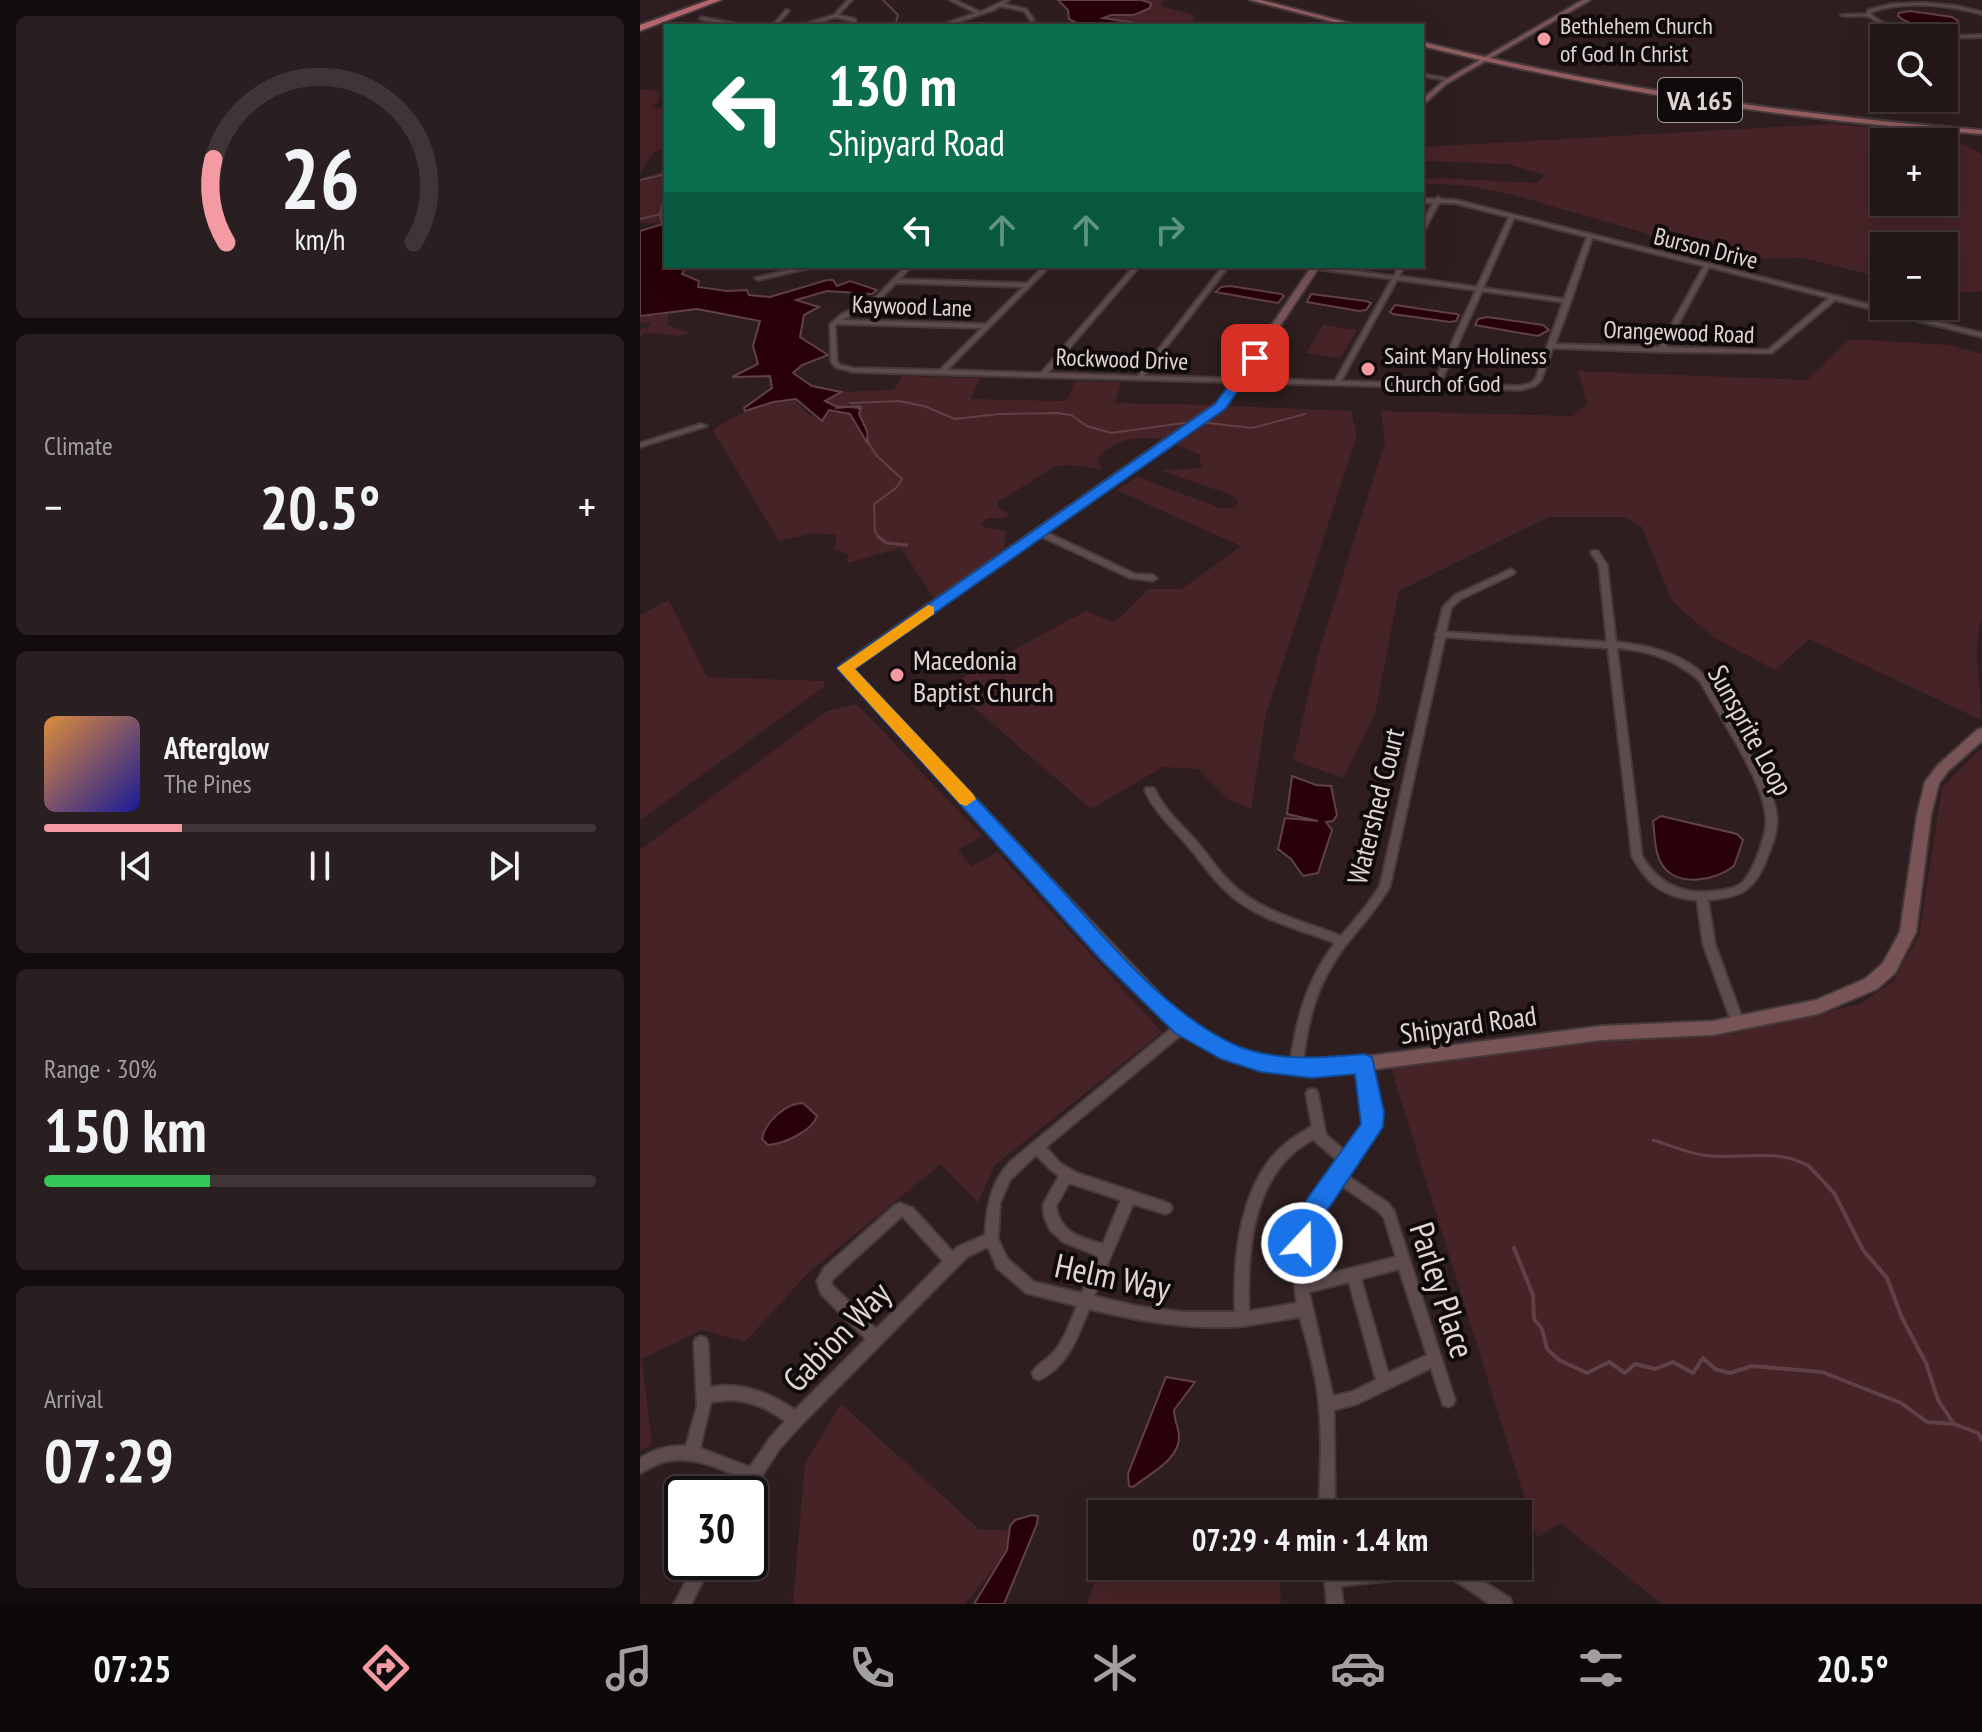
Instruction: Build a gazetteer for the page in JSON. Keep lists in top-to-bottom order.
{
  "streets": {
    "main road": ["VA 165"],
    "street": [
      "Burson Drive",
      "Kaywood Lane",
      "Orangewood Road",
      "Rockwood Drive",
      "Sunsprite Loop",
      "Watershed Court",
      "Shipyard Road",
      "Helm Way",
      "Parley Place",
      "Gabion Way"
    ]
  },
  "crossings": [
    ["Burson Drive", "Orangewood Road"],
    ["Burson Drive", "Rockwood Drive"],
    ["Kaywood Lane", "Rockwood Drive"],
    ["Orangewood Road", "Rockwood Drive"],
    ["Sunsprite Loop", "Watershed Court"],
    ["Watershed Court", "Shipyard Road"],
    ["Helm Way", "Gabion Way"]
  ],
  "places": ["Bethlehem Church of God In Christ", "Saint Mary Holiness Church of God", "Macedonia Baptist Church"],
  "page": {
    "map_buttons": ["+", "−"],
    "turn": ["130 m", "Shipyard Road"],
    "tile": [
      "Climate",
      ["Range · 30%", "150 km"],
      ["Arrival", "07:29"]
    ],
    "heat": ["−", "20.5°", "+"],
    "song": ["Afterglow", "The Pines"],
    "limit": "30",
    "trip": "07:29 · 4 min · 1.4 km",
    "tabs": ["07:25", "20.5°"],
    "gauge": ["26", "km/h"]
  }
}
